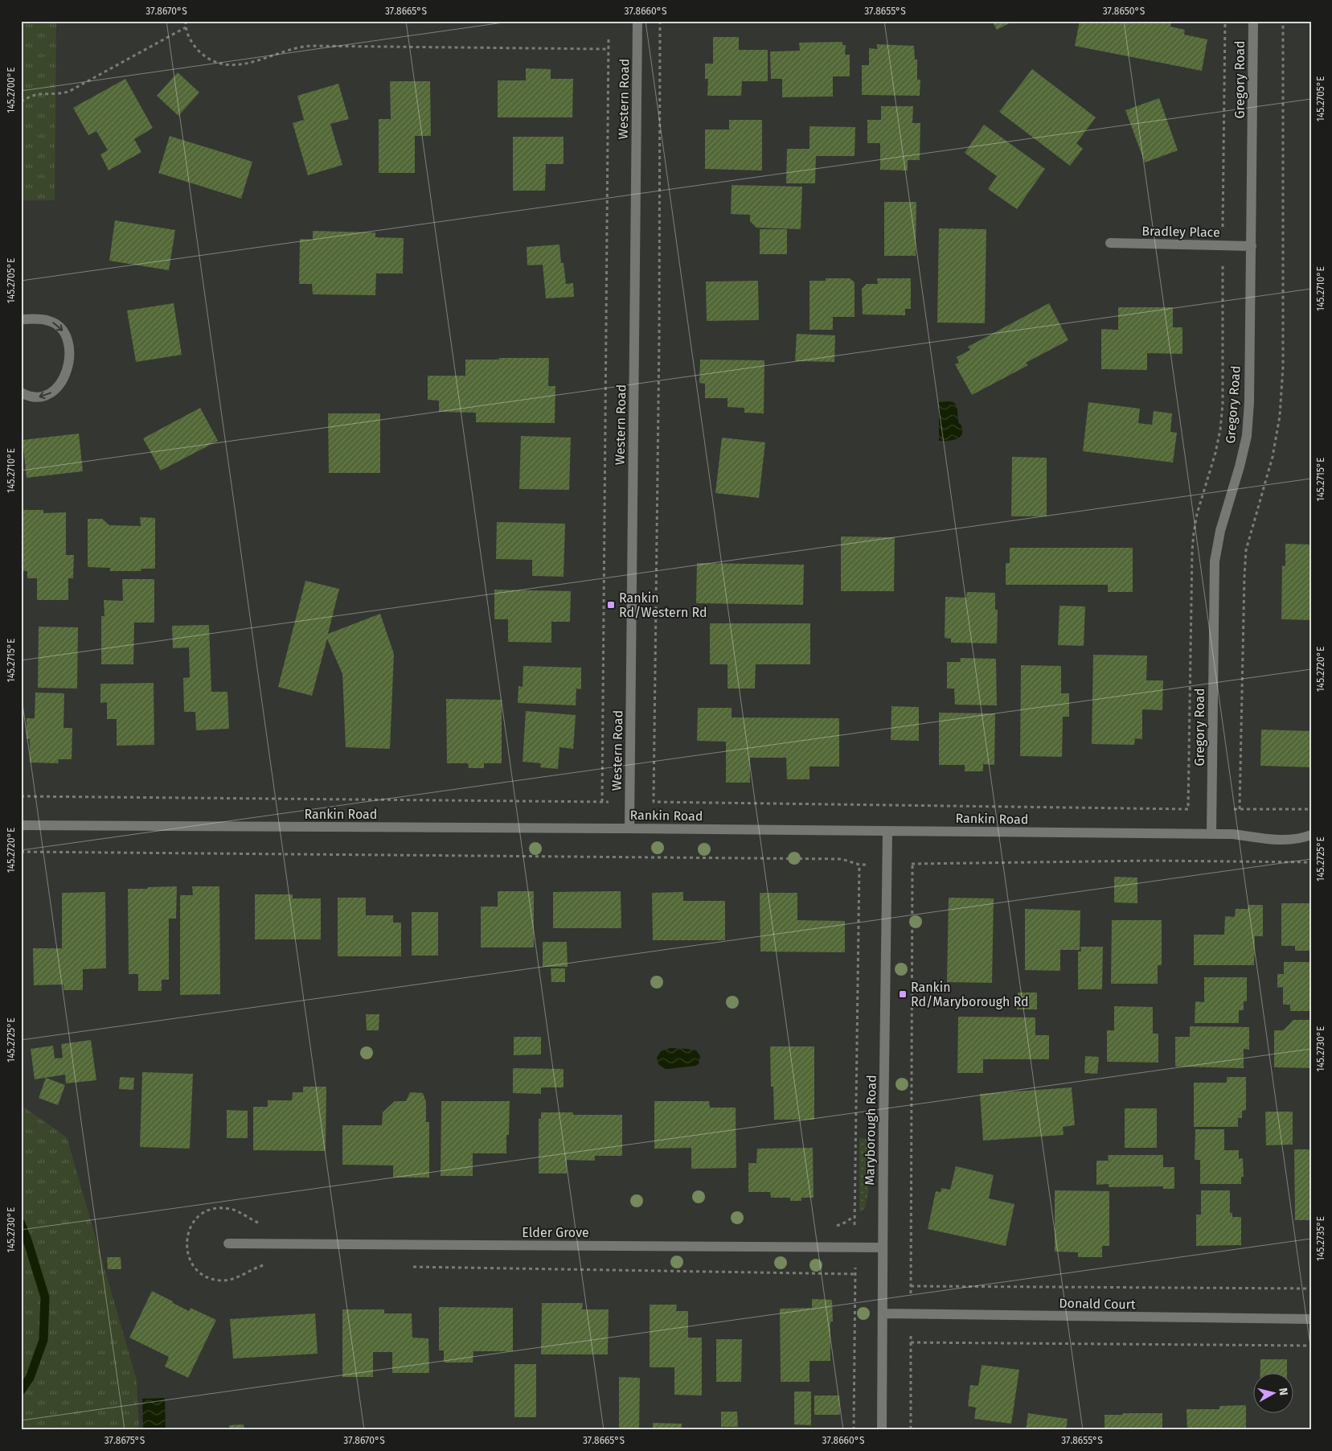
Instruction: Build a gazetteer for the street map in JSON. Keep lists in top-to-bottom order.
{
  "streets": {
    "street": [
      "Gregory Road",
      "Western Road",
      "Bradley Place",
      "Rankin Road",
      "Maryborough Road",
      "Elder Grove",
      "Donald Court"
    ]
  },
  "crossings": [
    ["Gregory Road", "Bradley Place"],
    ["Gregory Road", "Rankin Road"],
    ["Western Road", "Rankin Road"],
    ["Rankin Road", "Maryborough Road"],
    ["Maryborough Road", "Elder Grove"],
    ["Maryborough Road", "Donald Court"]
  ],
  "places": {
    "transit": ["Rankin Rd/Western Rd", "Rankin Rd/Maryborough Rd"]
  },
  "north": "right",
  "coordinates": [
    "37.8670°S",
    "37.8665°S",
    "37.8660°S",
    "37.8655°S",
    "37.8650°S",
    "145.2700°E",
    "145.2705°E",
    "145.2710°E",
    "145.2715°E",
    "145.2720°E",
    "145.2725°E",
    "145.2730°E",
    "145.2735°E",
    "37.8675°S"
  ]
}
